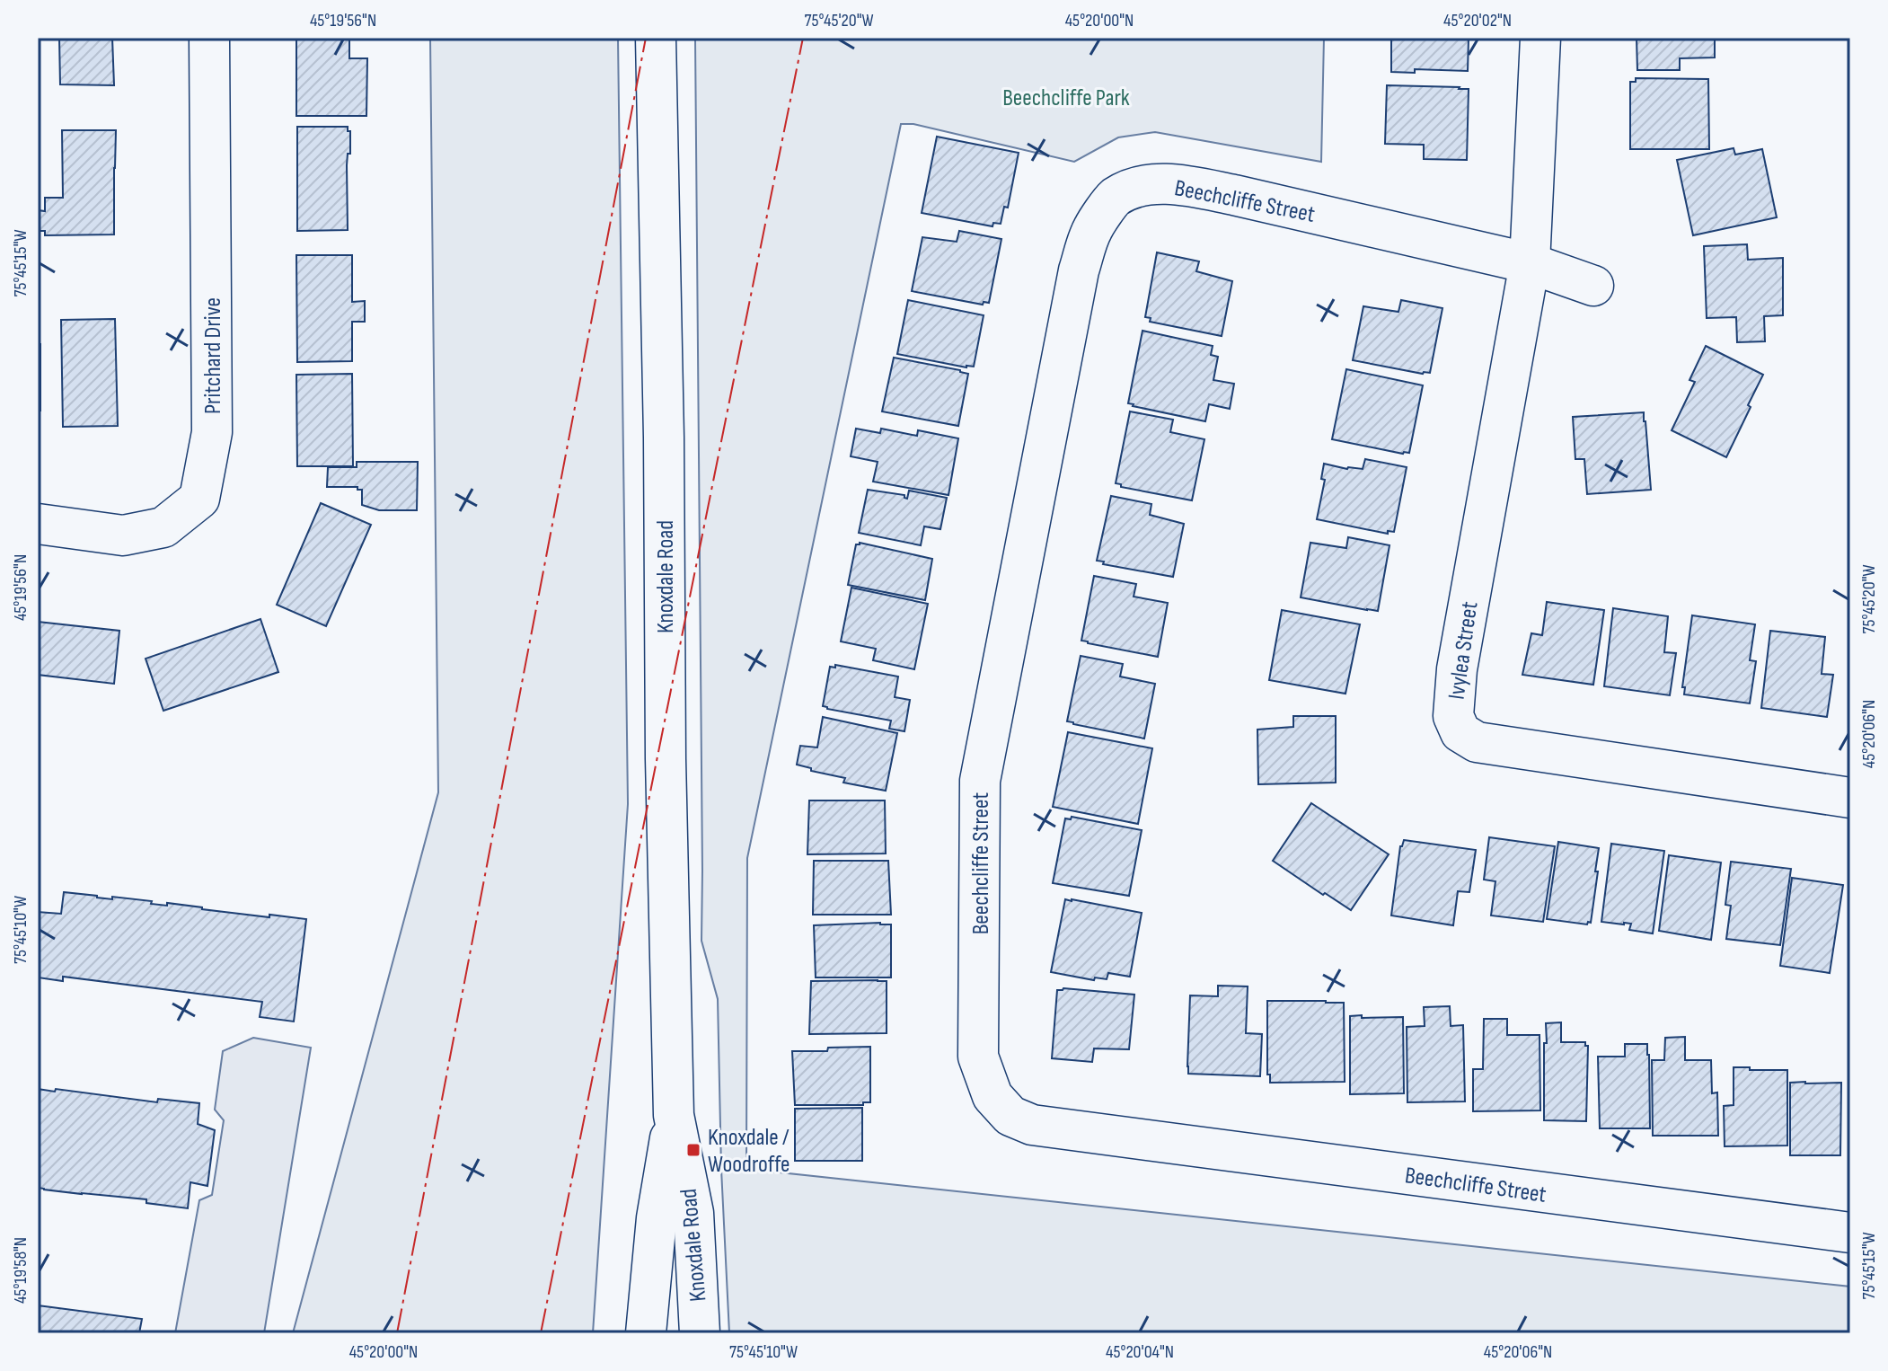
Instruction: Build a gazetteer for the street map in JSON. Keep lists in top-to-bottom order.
{
  "streets": {
    "street": [
      "Beechcliffe Street",
      "Pritchard Drive",
      "Knoxdale Road",
      "Ivylea Street"
    ]
  },
  "crossings": [
    ["Beechcliffe Street", "Ivylea Street"]
  ],
  "parks": ["Beechcliffe Park"],
  "places": {
    "transit": ["Knoxdale / Woodroffe"]
  },
  "coordinates": [
    "45°19'56\"N",
    "75°45'20\"W",
    "45°20'00\"N",
    "45°20'02\"N",
    "75°45'15\"W",
    "45°20'06\"N",
    "75°45'10\"W",
    "45°19'58\"N",
    "45°20'04\"N"
  ]
}
